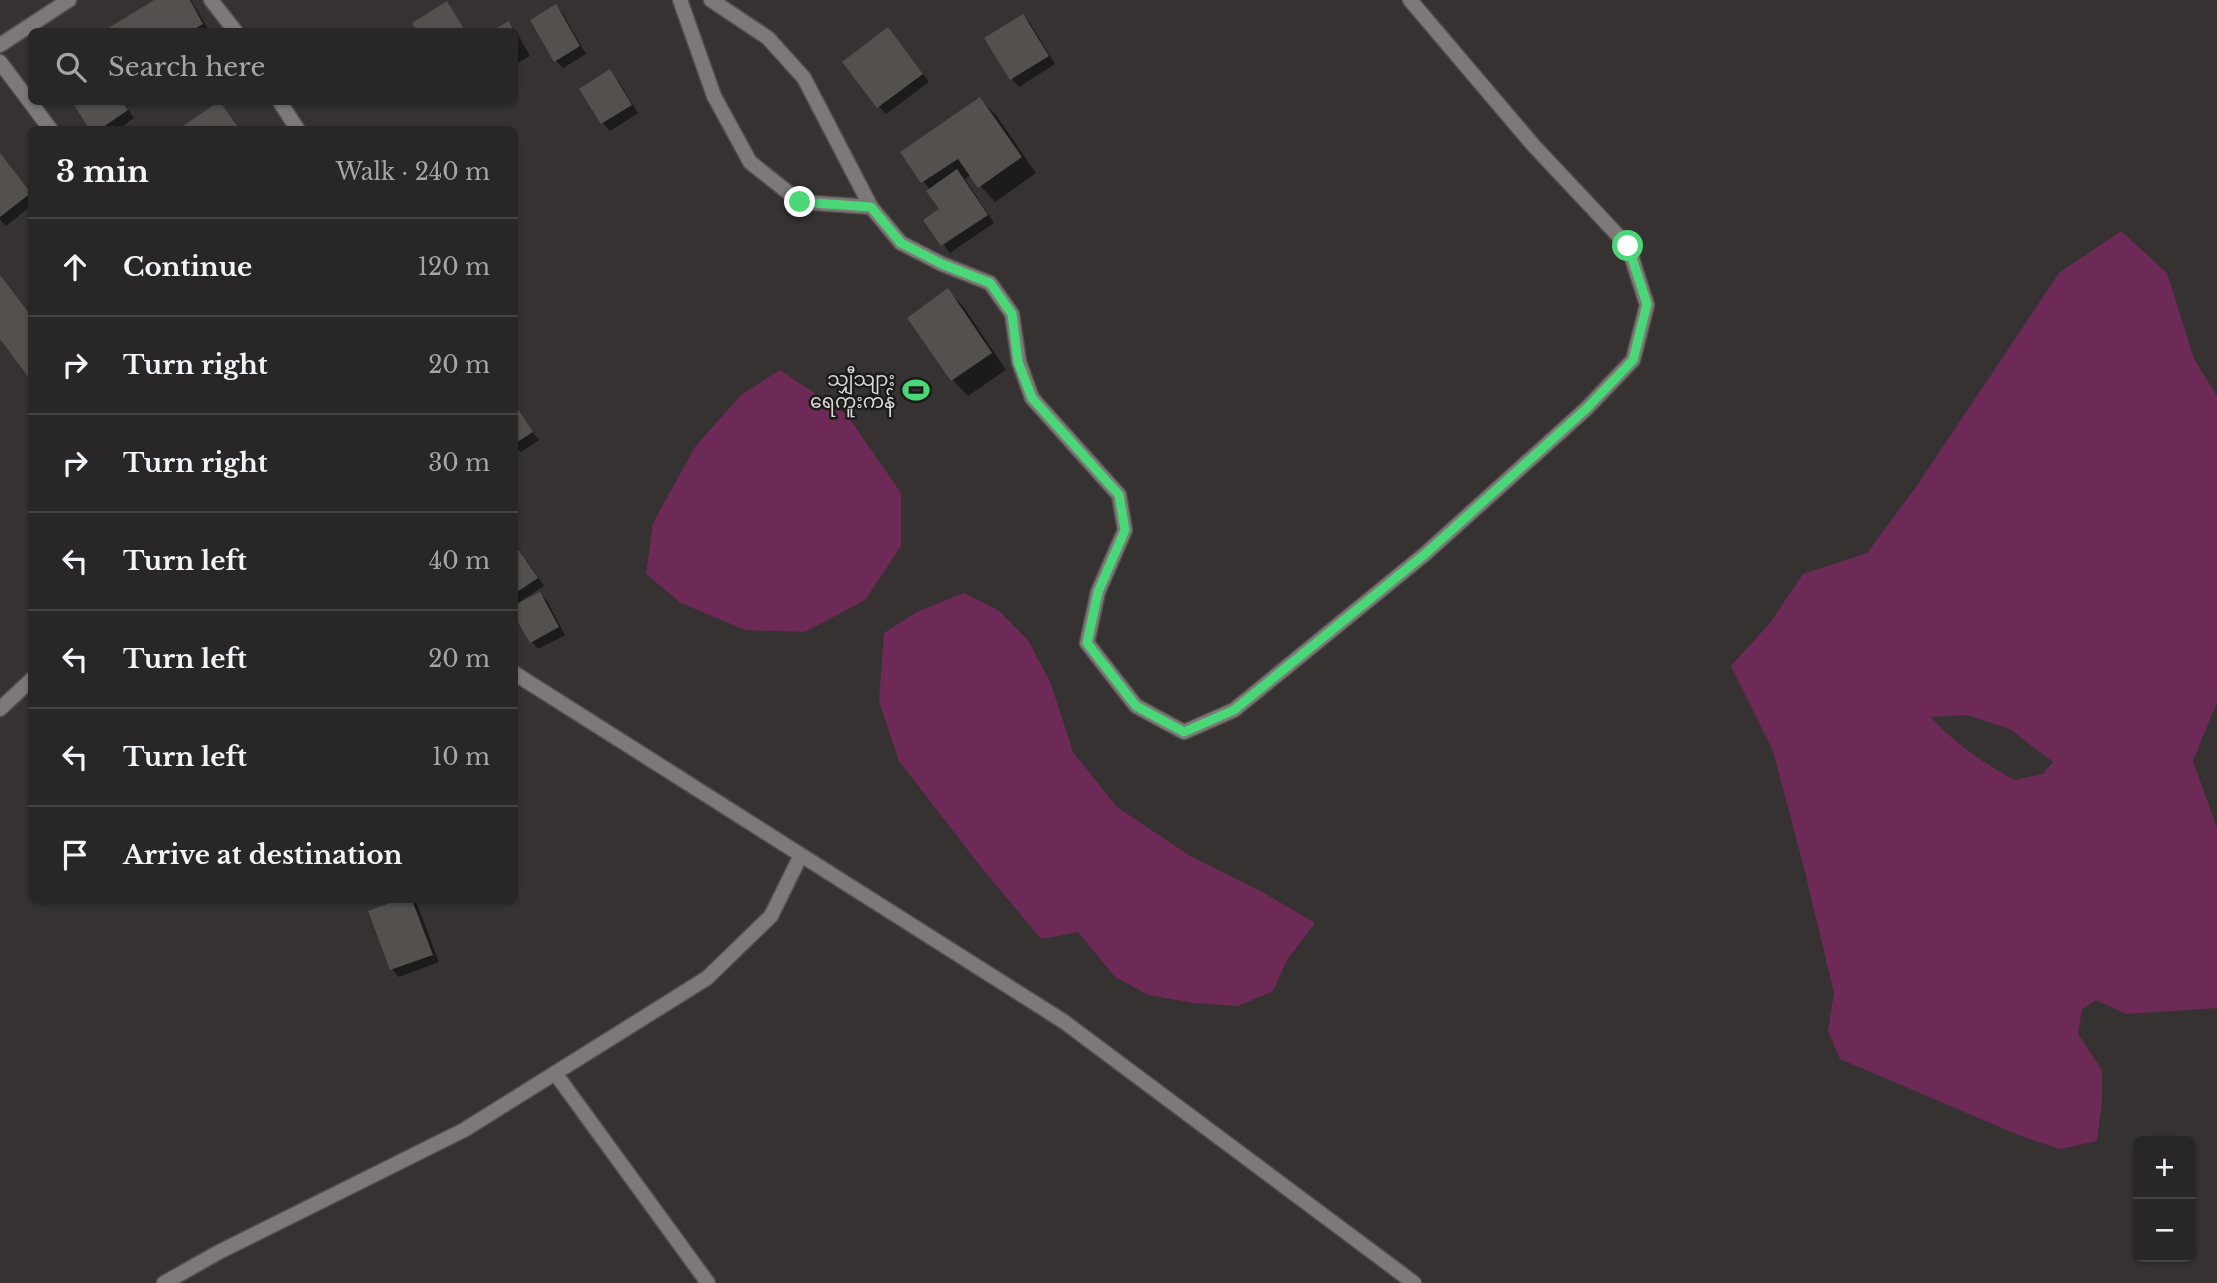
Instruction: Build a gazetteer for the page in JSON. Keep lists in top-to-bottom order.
{
  "places": {
    "sports": ["သျှီသျား ရေကူးကန်"]
  },
  "page": {
    "search": "Search here",
    "heading": ["3 min", "Walk · 240 m"],
    "list": [
      ["Continue", "120 m"],
      ["Turn right", "20 m"],
      ["Turn right", "30 m"],
      ["Turn left", "40 m"],
      ["Turn left", "20 m"],
      ["Turn left", "10 m"],
      "Arrive at destination"
    ],
    "map_buttons": ["+", "−"]
  }
}
